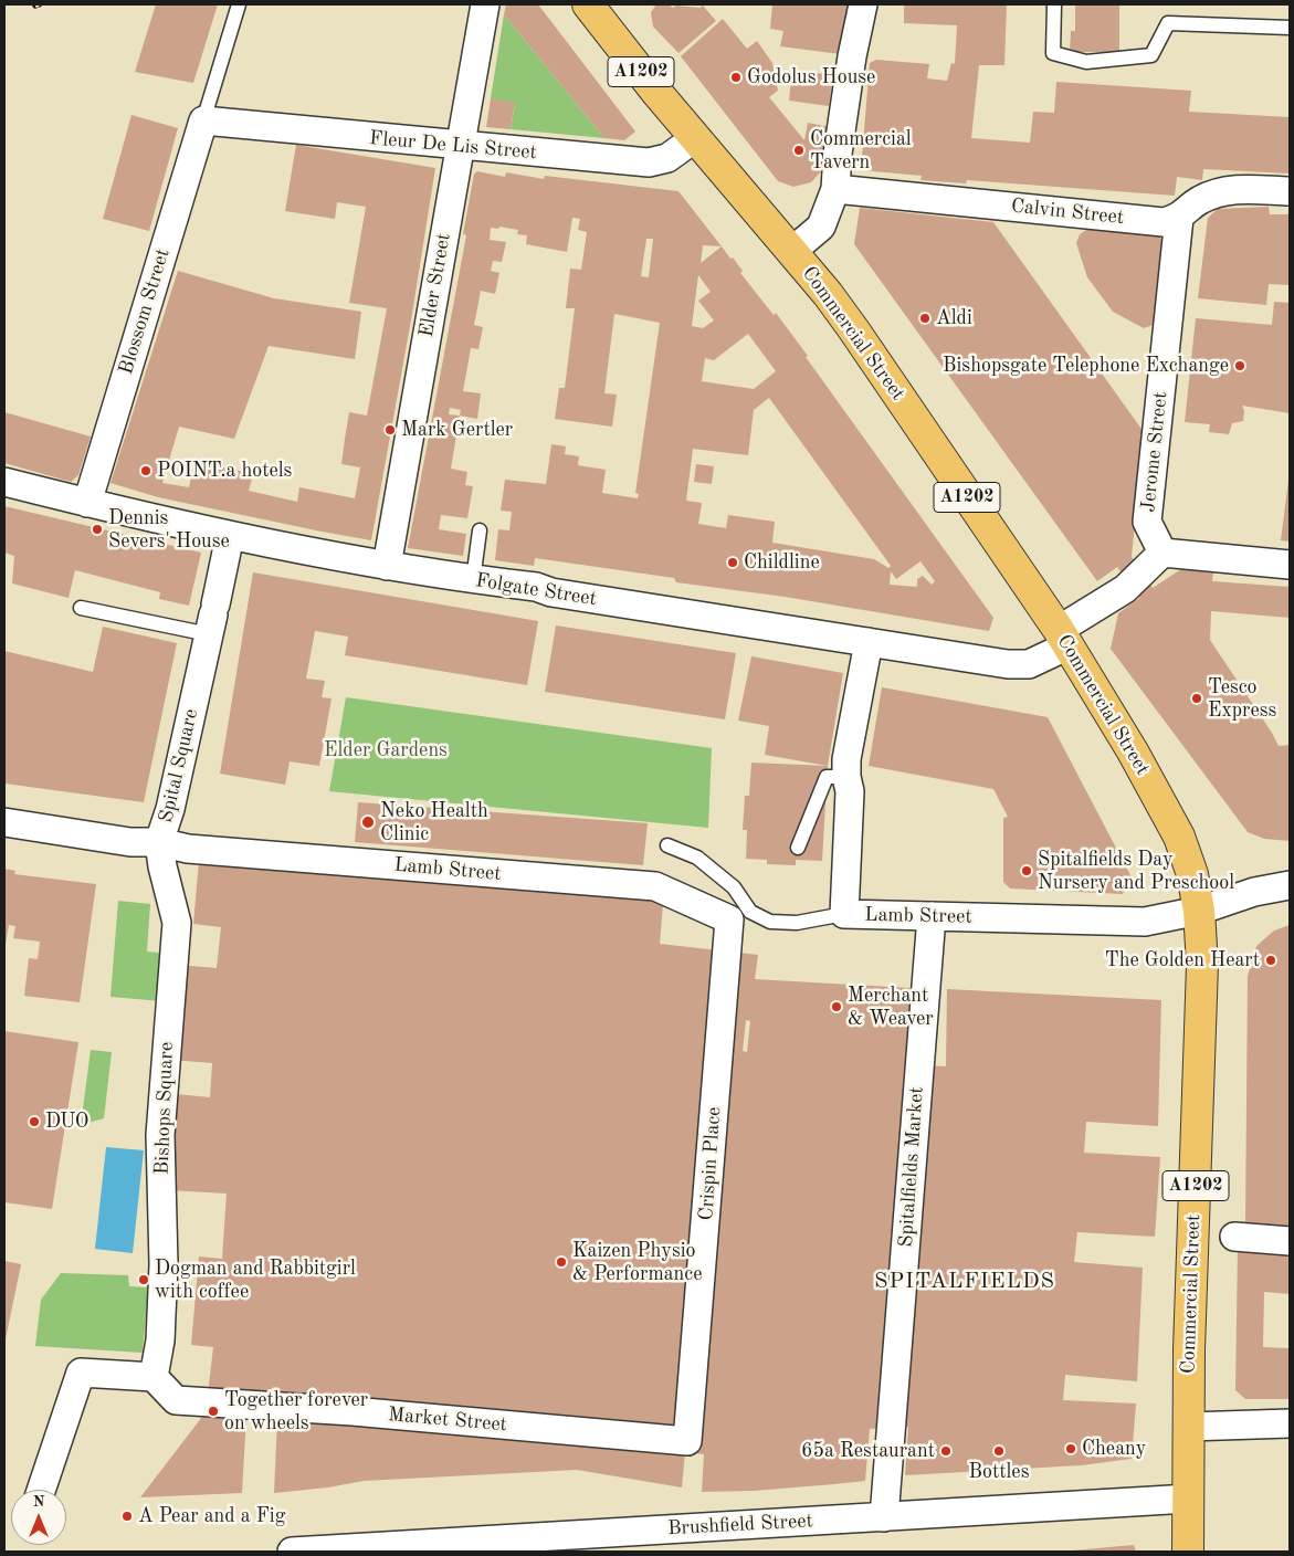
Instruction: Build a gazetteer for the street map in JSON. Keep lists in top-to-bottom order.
{
  "streets": {
    "highway": ["A1202", "Commercial Street"],
    "street": [
      "Fleur De Lis Street",
      "Calvin Street",
      "Elder Street",
      "Blossom Street",
      "Jerome Street",
      "Folgate Street",
      "Spital Square",
      "Lamb Street",
      "Bishops Square",
      "Crispin Place",
      "Spitalfields Market",
      "Market Street",
      "Brushfield Street"
    ]
  },
  "crossings": [
    ["Fleur De Lis Street", "Elder Street"],
    ["Fleur De Lis Street", "Blossom Street"],
    ["Fleur De Lis Street", "Commercial Street"],
    ["Calvin Street", "Jerome Street"],
    ["Elder Street", "Folgate Street"],
    ["Blossom Street", "Folgate Street"],
    ["Commercial Street", "Folgate Street"],
    ["Commercial Street", "Lamb Street"],
    ["Commercial Street", "Brushfield Street"],
    ["Folgate Street", "Spital Square"],
    ["Folgate Street", "Lamb Street"],
    ["Spital Square", "Lamb Street"],
    ["Spital Square", "Bishops Square"],
    ["Lamb Street", "Bishops Square"],
    ["Lamb Street", "Crispin Place"],
    ["Lamb Street", "Spitalfields Market"],
    ["Bishops Square", "Market Street"],
    ["Crispin Place", "Market Street"],
    ["Spitalfields Market", "Brushfield Street"]
  ],
  "districts": ["SPITALFIELDS"],
  "parks": ["Elder Gardens"],
  "places": [
    "Godolus House",
    "Commercial Tavern",
    "Aldi",
    "Bishopsgate Telephone Exchange",
    "Mark Gertler",
    "POINT.a hotels",
    "Dennis Severs' House",
    "Childline",
    "Tesco Express",
    "Neko Health Clinic",
    "Spitalfields Day Nursery and Preschool",
    "The Golden Heart",
    "Merchant & Weaver",
    "DUO",
    "Kaizen Physio & Performance",
    "Dogman and Rabbitgirl with coffee",
    "Together forever on wheels",
    "Cheany",
    "65a Restaurant",
    "Bottles",
    "A Pear and a Fig"
  ],
  "north": "top"
}
